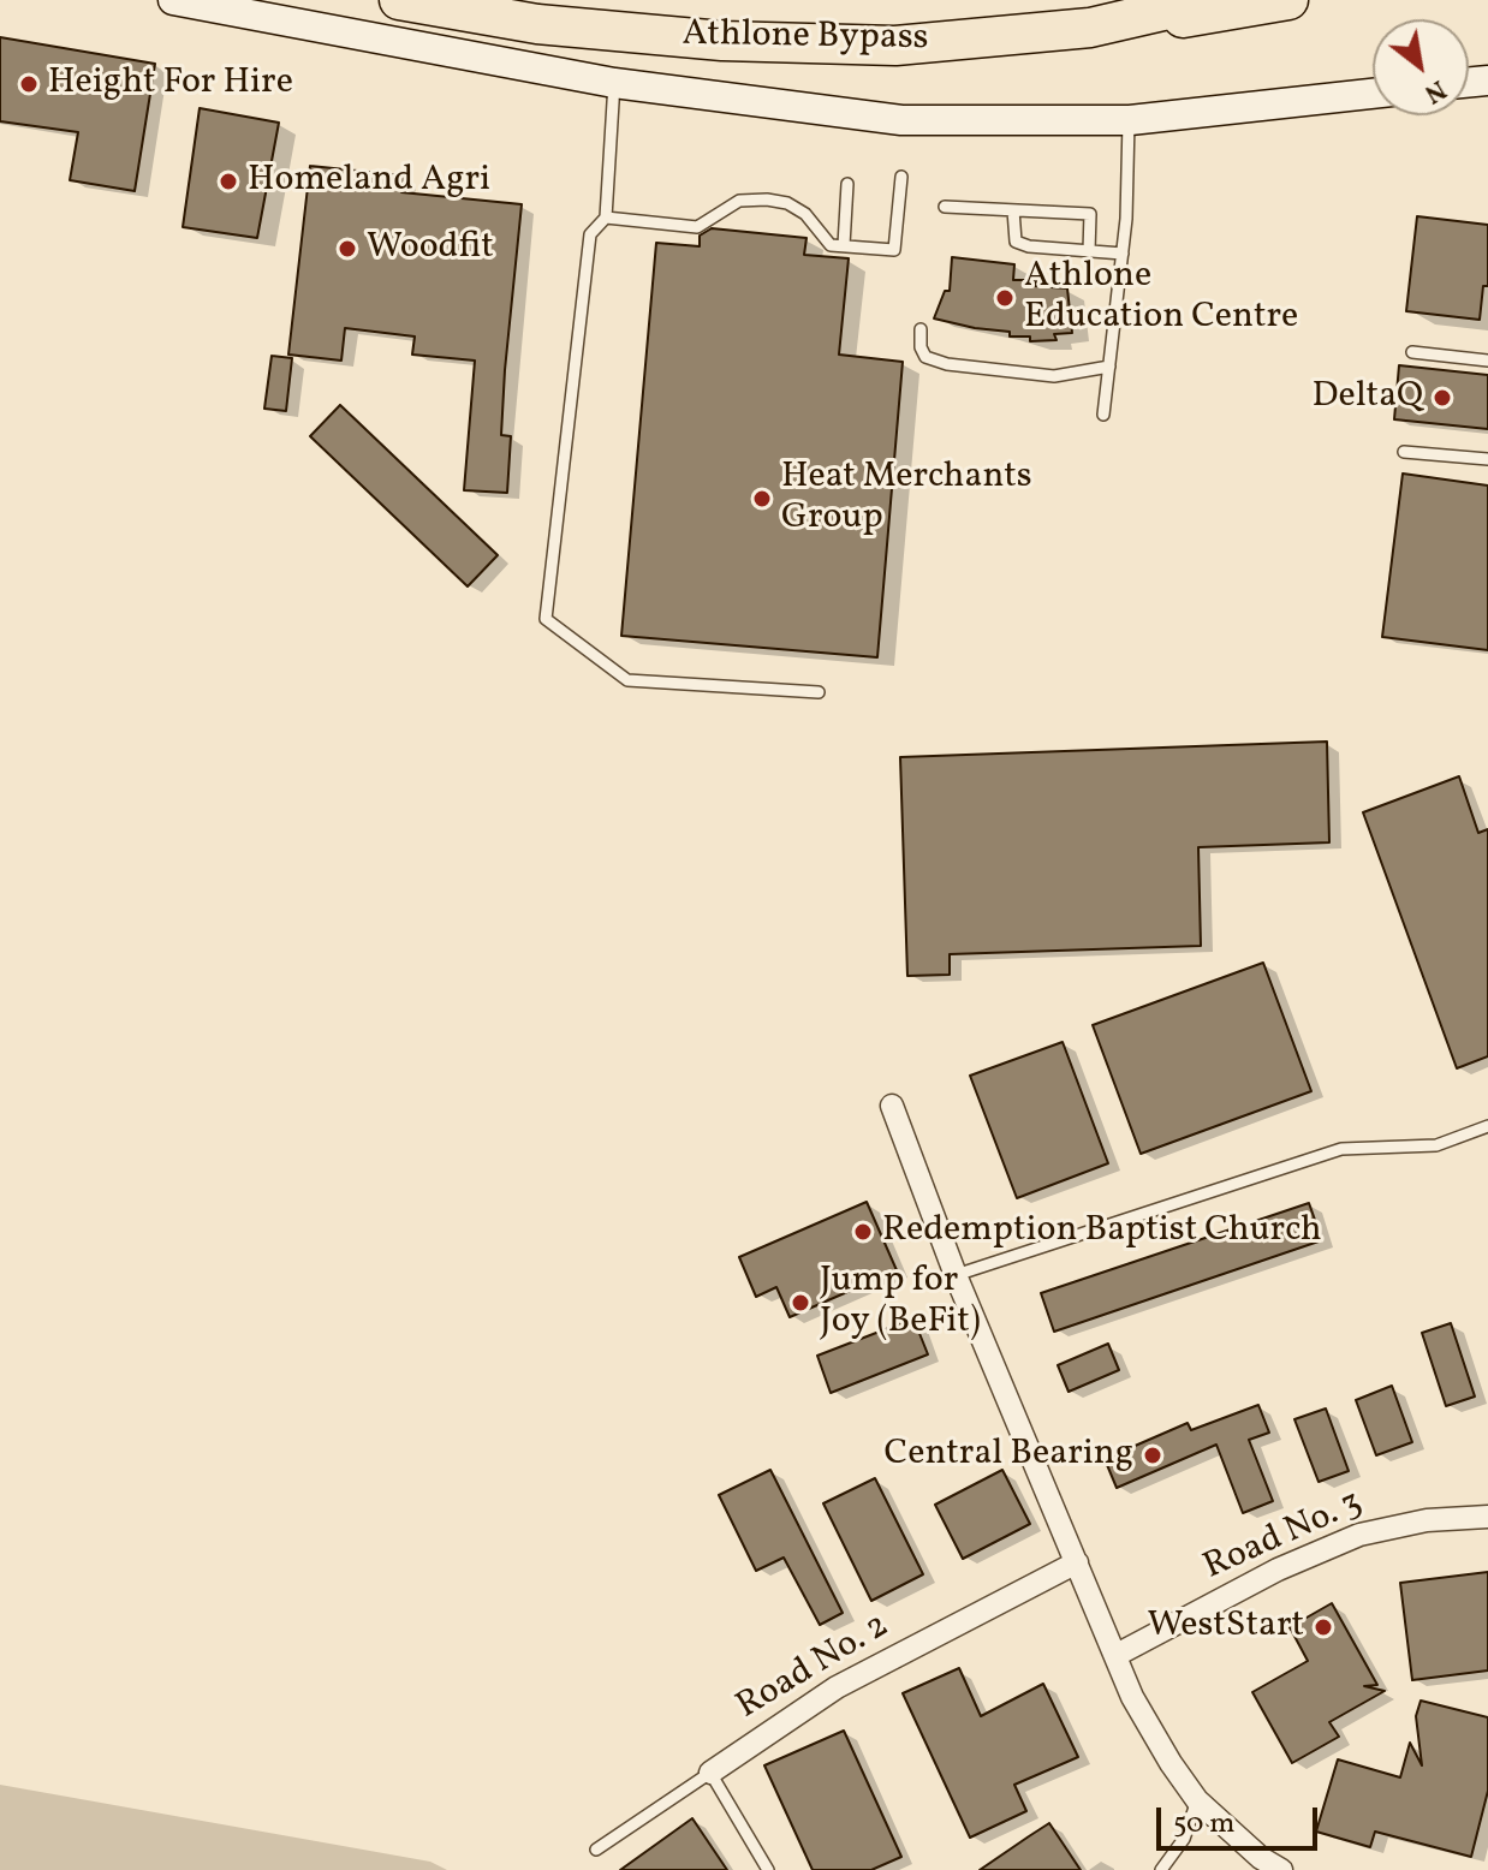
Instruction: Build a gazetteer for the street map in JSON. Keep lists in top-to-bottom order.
{
  "streets": {
    "highway": ["Athlone Bypass"],
    "street": ["Road No. 3", "Road No. 2"]
  },
  "places": [
    "Height For Hire",
    "Homeland Agri",
    "Woodfit",
    "Athlone Education Centre",
    "DeltaQ",
    "Heat Merchants Group",
    "Redemption Baptist Church",
    "Jump for Joy (BeFit)",
    "Central Bearing",
    "WestStart"
  ],
  "scale_bar": "50 m",
  "north": "bottom right"
}
